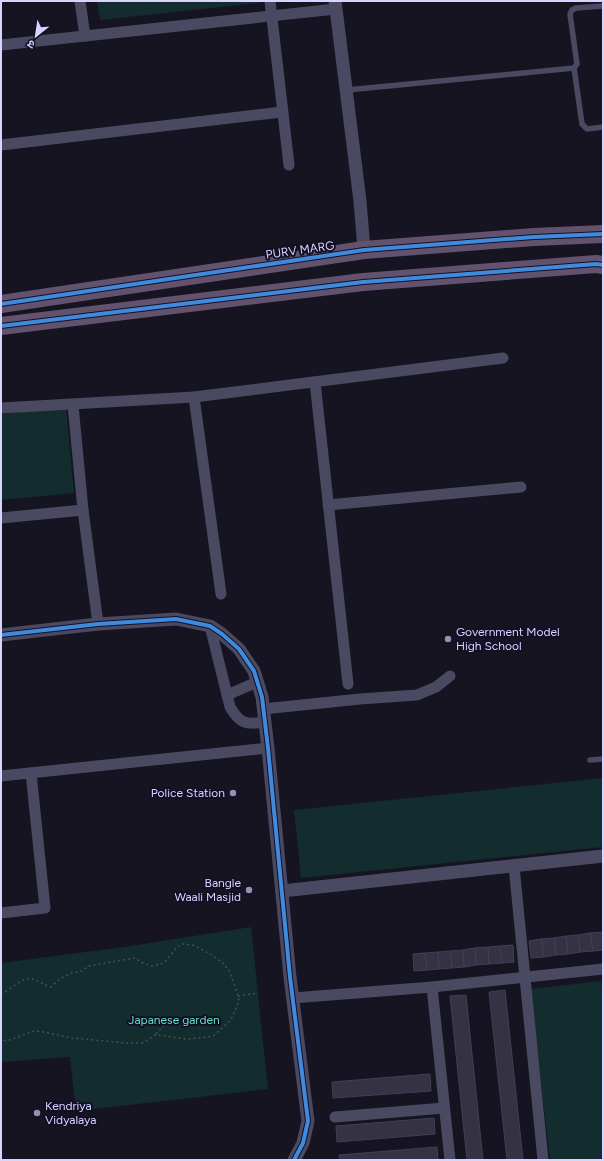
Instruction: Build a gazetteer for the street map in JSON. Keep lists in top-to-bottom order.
{
  "streets": {
    "highway": ["PURV MARG"]
  },
  "parks": ["Japanese garden"],
  "places": [
    "Government Model High School",
    "Police Station",
    "Bangle Waali Masjid",
    "Kendriya Vidyalaya"
  ],
  "north": "bottom left"
}
